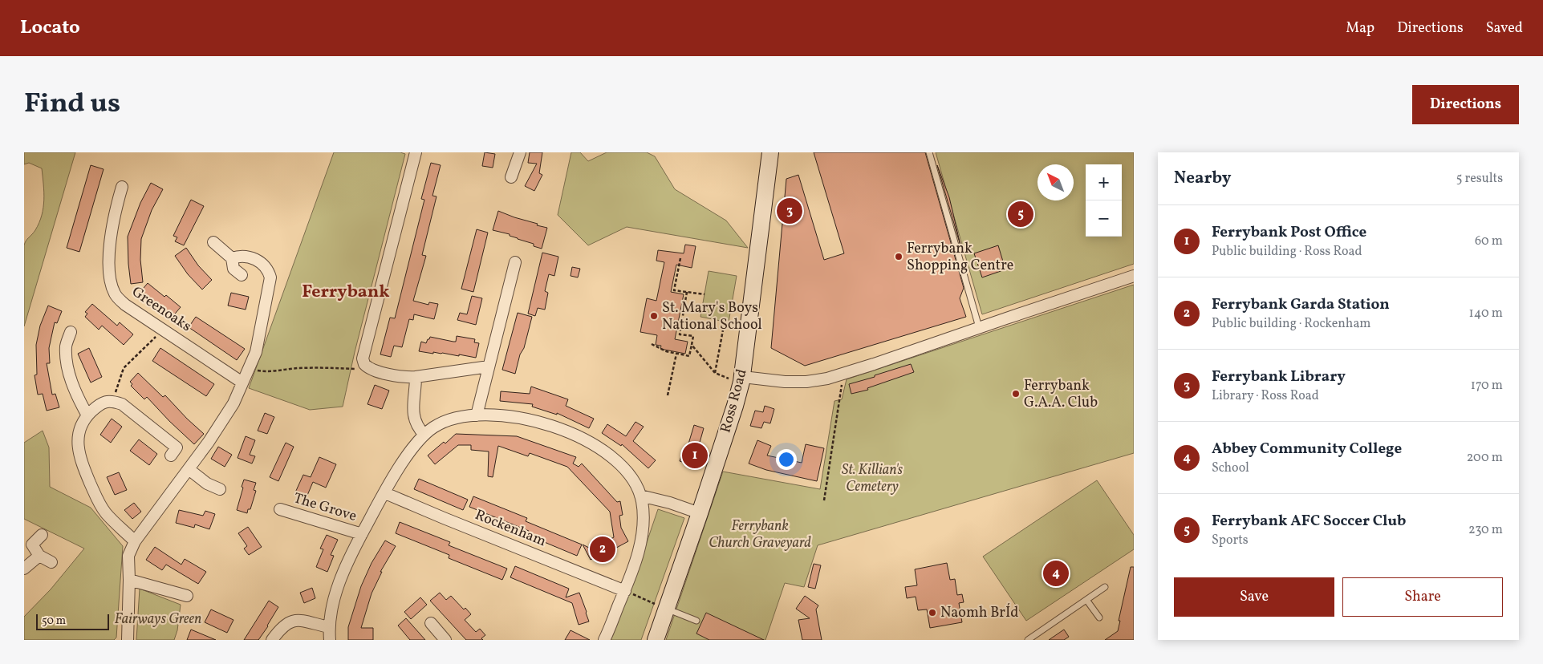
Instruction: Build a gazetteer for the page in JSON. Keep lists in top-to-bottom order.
{
  "streets": {
    "main road": ["Ross Road"],
    "street": ["Greenoaks", "The Grove", "Rockenham"]
  },
  "districts": ["Ferrybank"],
  "parks": ["St. Killian's Cemetery", "Ferrybank Church Graveyard", "Fairways Green"],
  "places": [
    "Ferrybank Shopping Centre",
    "St. Mary's Boys National School",
    "Ferrybank G.A.A. Club",
    "Naomh BrÍd"
  ],
  "scale_bar": "50 m",
  "north": "top left",
  "page": {
    "header": "Locato",
    "nav": ["Map", "Directions", "Saved"],
    "title": "Find us",
    "buttons": [
      "Directions",
      ["Save", "Share"]
    ],
    "heading": ["Nearby", "5 results"],
    "map_buttons": ["+", "−"],
    "pins": [
      "3",
      "5",
      "1",
      "2",
      "4"
    ],
    "list": [
      {
        "mark": "1",
        "name": "Ferrybank Post Office",
        "note": "Public building · Ross Road",
        "value": "60 m"
      },
      {
        "mark": "2",
        "name": "Ferrybank Garda Station",
        "note": "Public building · Rockenham",
        "value": "140 m"
      },
      {
        "mark": "3",
        "name": "Ferrybank Library",
        "note": "Library · Ross Road",
        "value": "170 m"
      },
      {
        "mark": "4",
        "name": "Abbey Community College",
        "note": "School",
        "value": "200 m"
      },
      {
        "mark": "5",
        "name": "Ferrybank AFC Soccer Club",
        "note": "Sports",
        "value": "230 m"
      }
    ],
    "scale": "50 m"
  }
}
